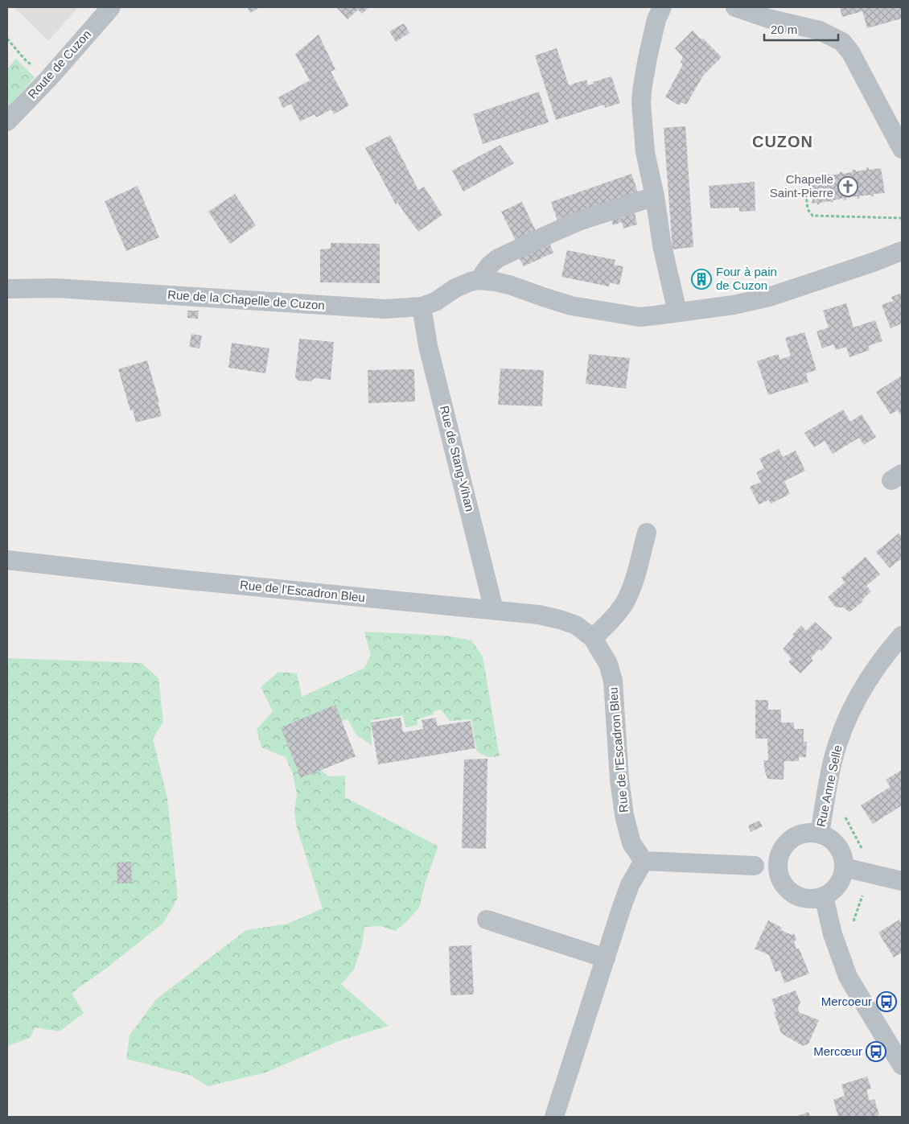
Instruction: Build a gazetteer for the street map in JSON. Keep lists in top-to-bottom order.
{
  "streets": {
    "street": [
      "Route de Cuzon",
      "Rue de la Chapelle de Cuzon",
      "Rue de Stang-Vihan",
      "Rue de l'Escadron Bleu",
      "Rue Anne Selle"
    ]
  },
  "crossings": [
    ["Rue de la Chapelle de Cuzon", "Rue de Stang-Vihan"],
    ["Rue de Stang-Vihan", "Rue de l'Escadron Bleu"]
  ],
  "districts": ["CUZON"],
  "places": {
    "church": ["Chapelle Saint-Pierre"],
    "building": ["Four à pain de Cuzon"],
    "bus stop": ["Mercoeur", "Mercœur"]
  },
  "scale_bar": "20 m"
}
